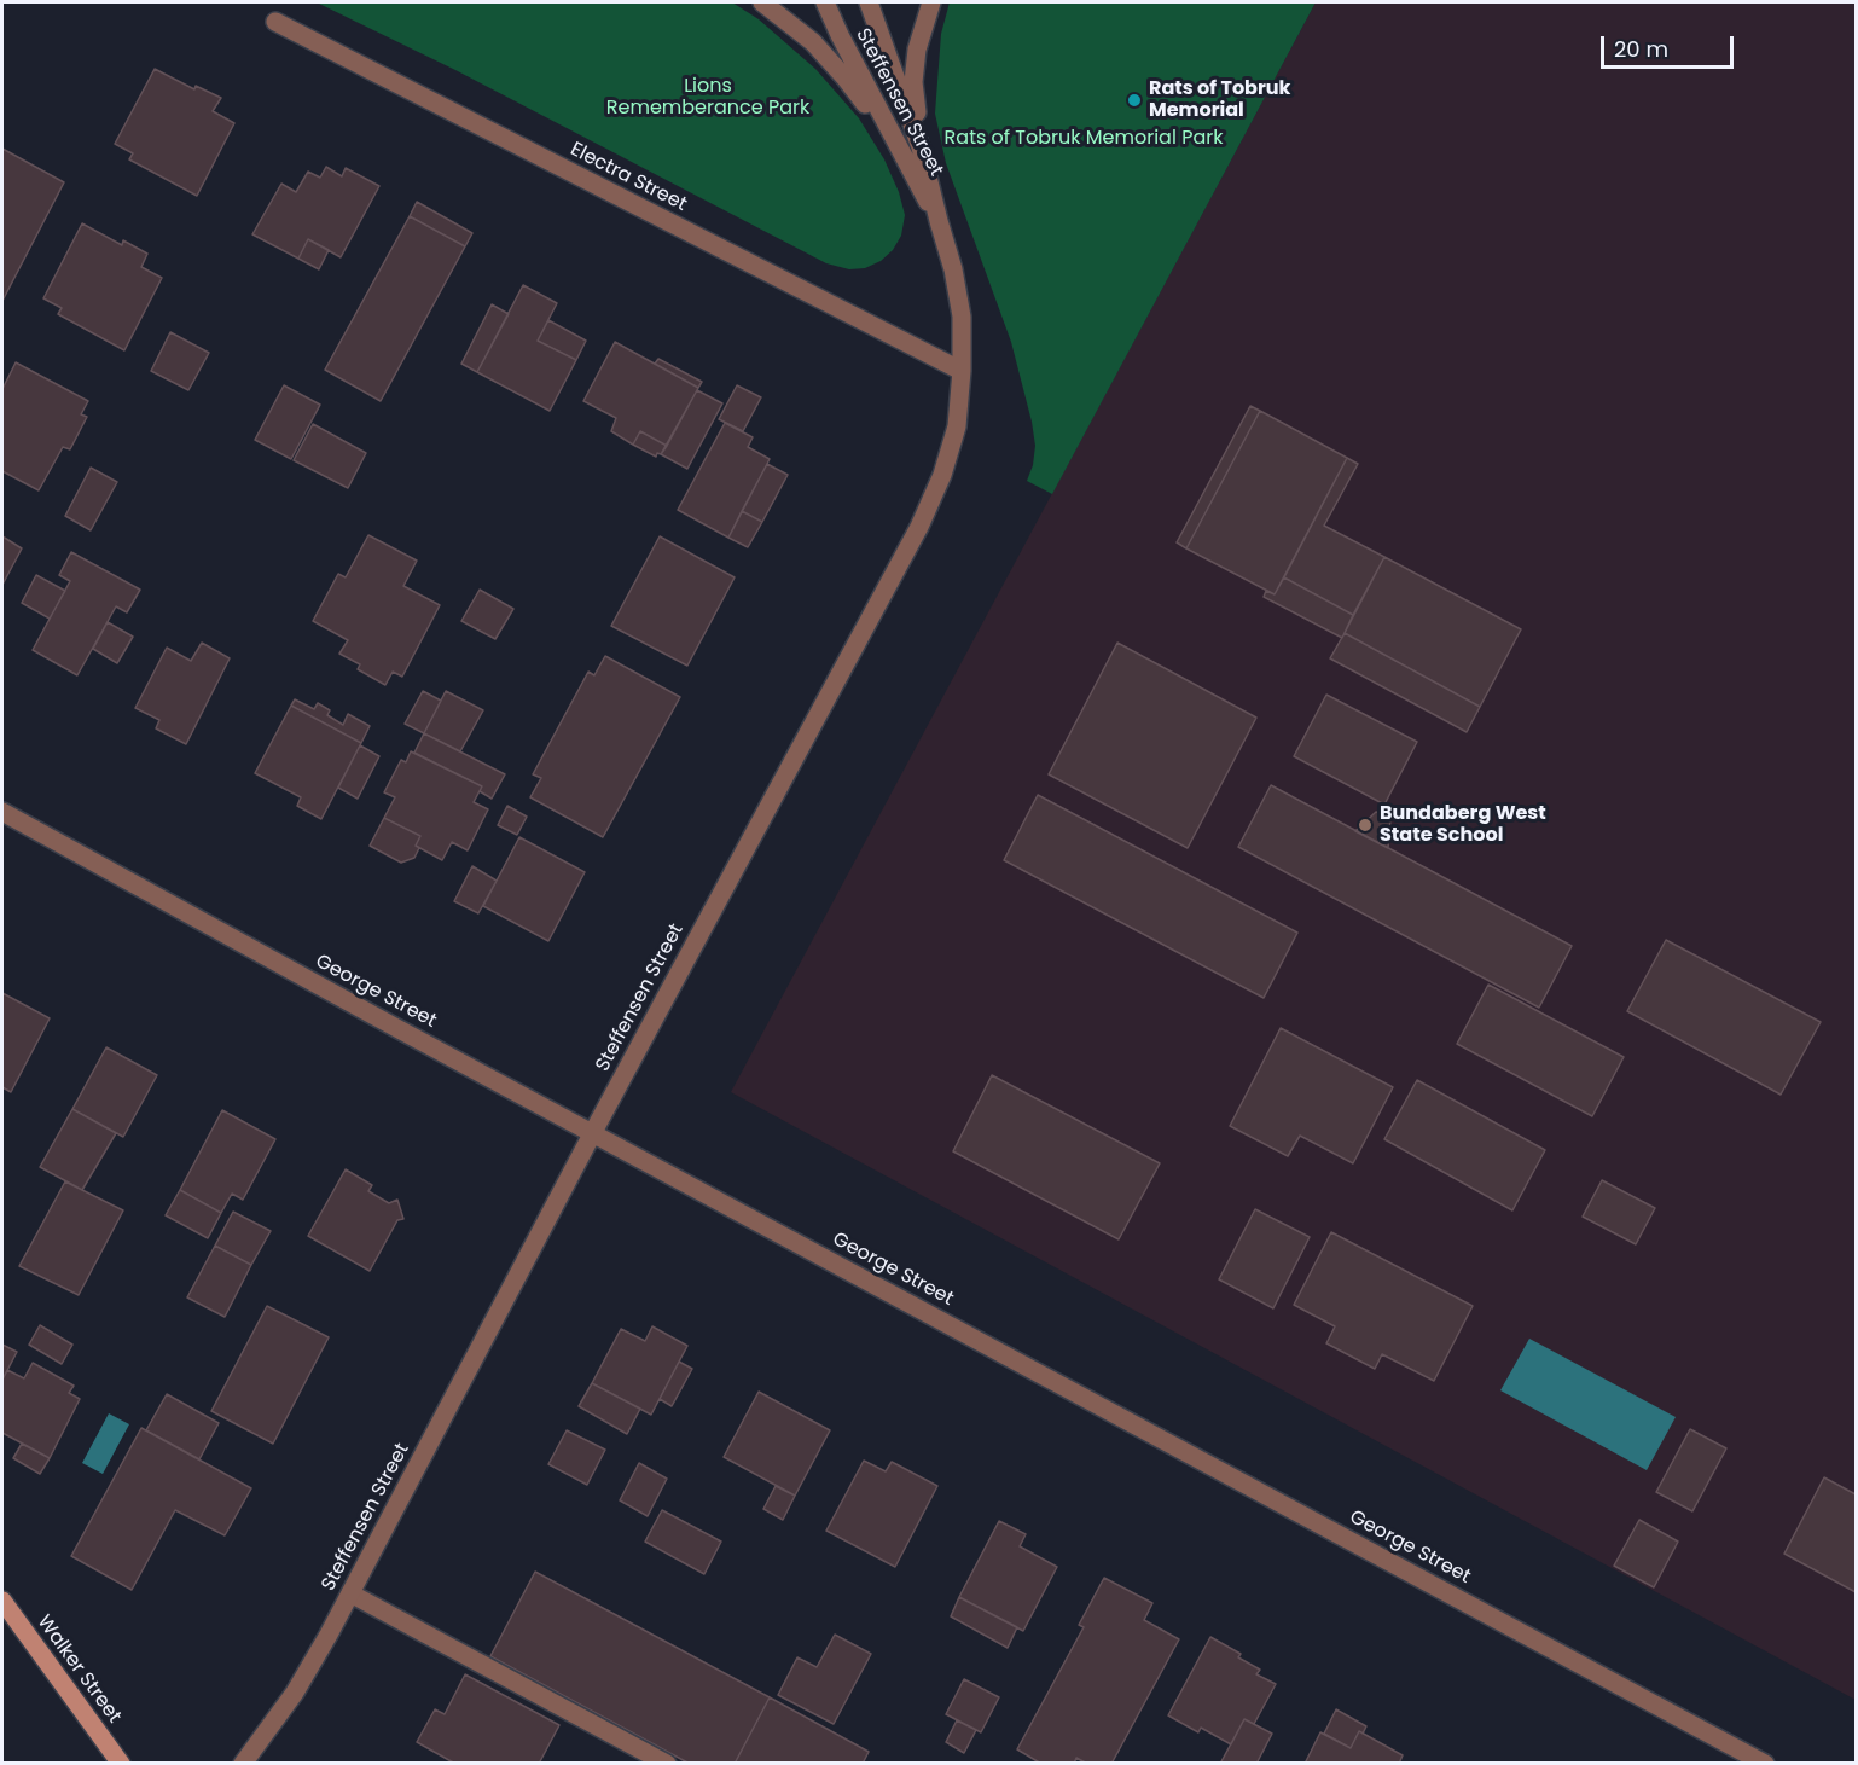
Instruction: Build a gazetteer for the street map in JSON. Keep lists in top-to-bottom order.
{
  "streets": {
    "main road": ["Walker Street"],
    "street": ["Steffensen Street", "Electra Street", "George Street"]
  },
  "crossings": [
    ["Steffensen Street", "Electra Street"],
    ["Steffensen Street", "George Street"]
  ],
  "parks": ["Lions Rememberance Park", "Rats of Tobruk Memorial Park"],
  "places": ["Rats of Tobruk Memorial", "Bundaberg West State School"],
  "scale_bar": "20 m"
}
